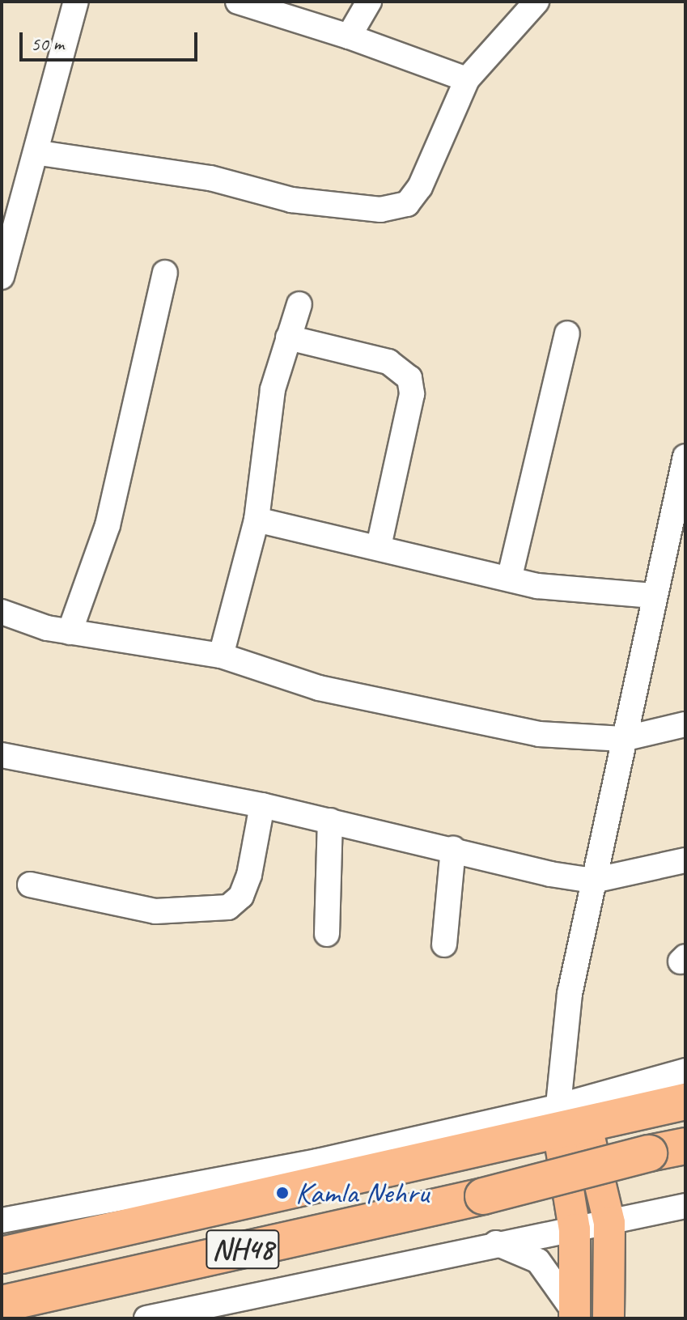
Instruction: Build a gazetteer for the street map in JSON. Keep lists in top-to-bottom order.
{
  "streets": {
    "highway": ["NH48"]
  },
  "places": ["Kamla Nehru"],
  "scale_bar": "50 m"
}
